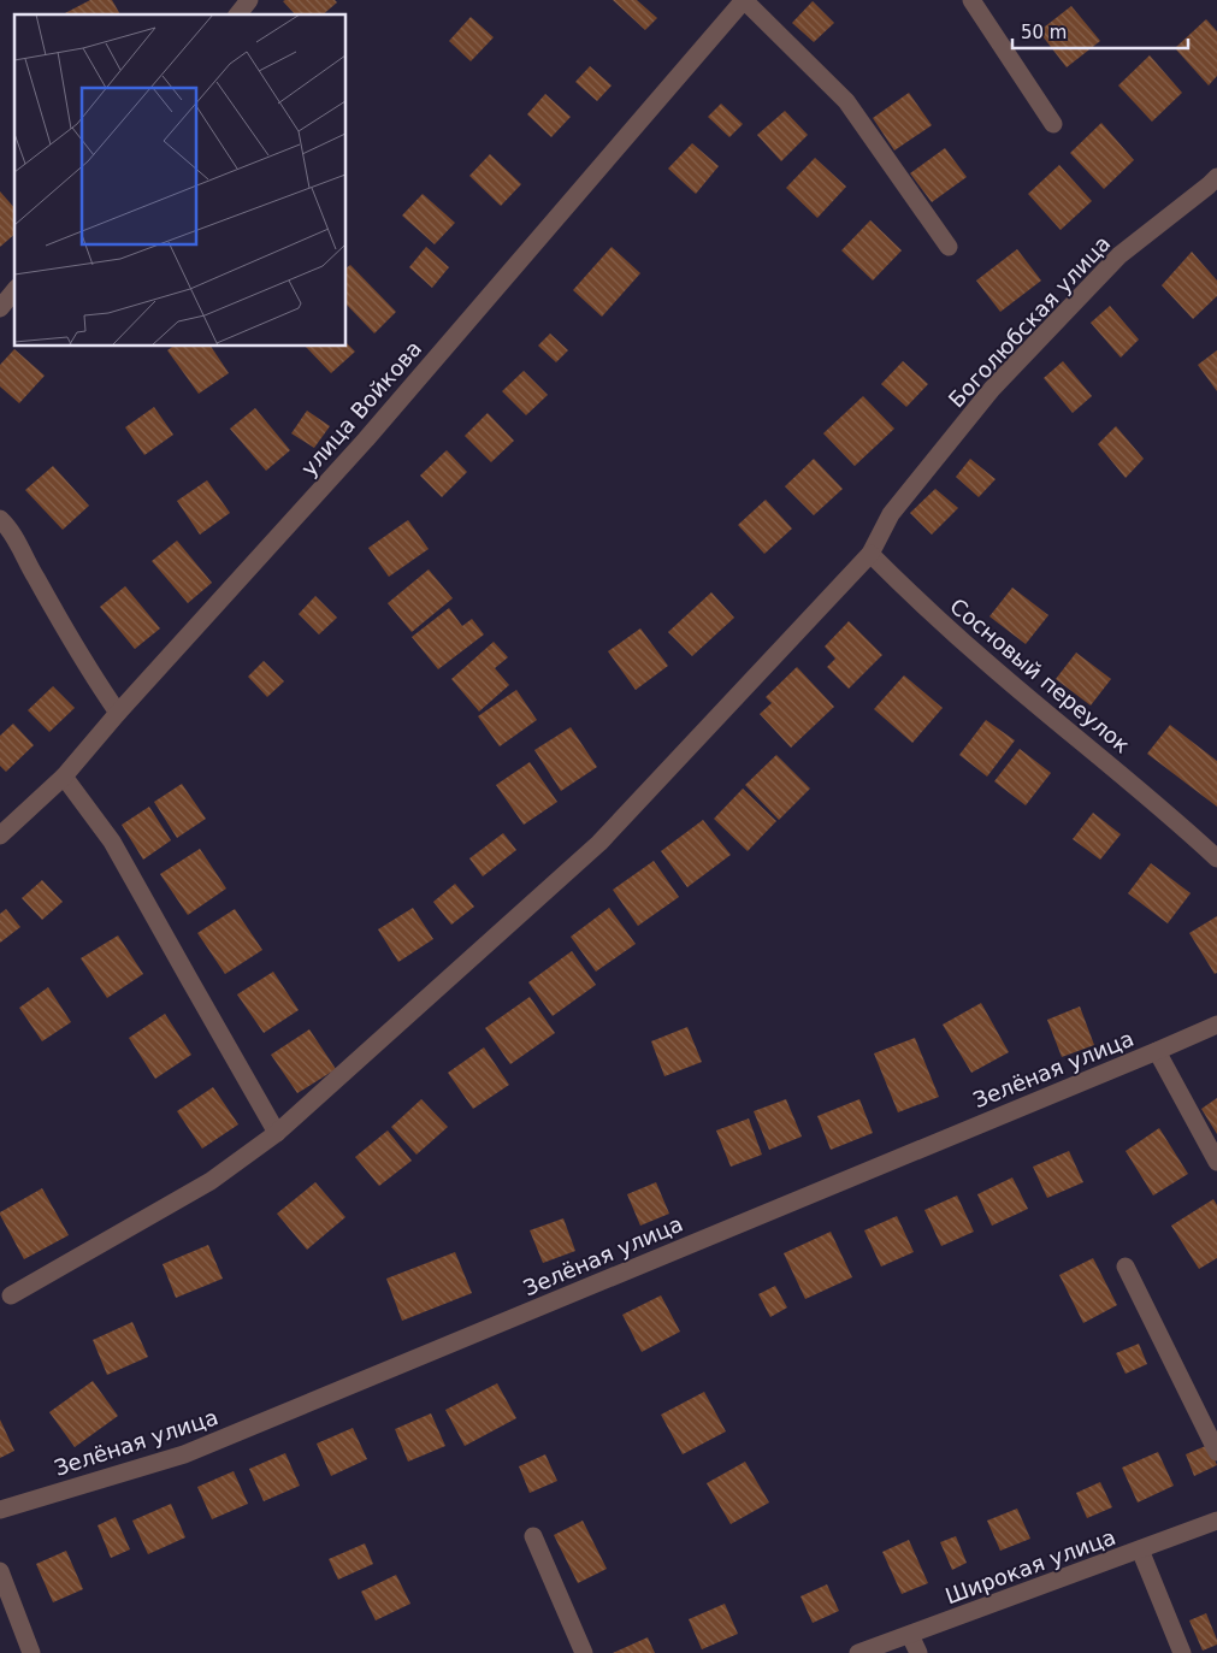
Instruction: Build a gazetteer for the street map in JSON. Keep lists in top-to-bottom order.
{
  "streets": {
    "street": [
      "Боголюбская улица",
      "улица Войкова",
      "Сосновый переулок",
      "Зелёная улица",
      "Широкая улица"
    ]
  },
  "crossings": [
    ["Боголюбская улица", "Сосновый переулок"]
  ],
  "scale_bar": "50 m"
}
